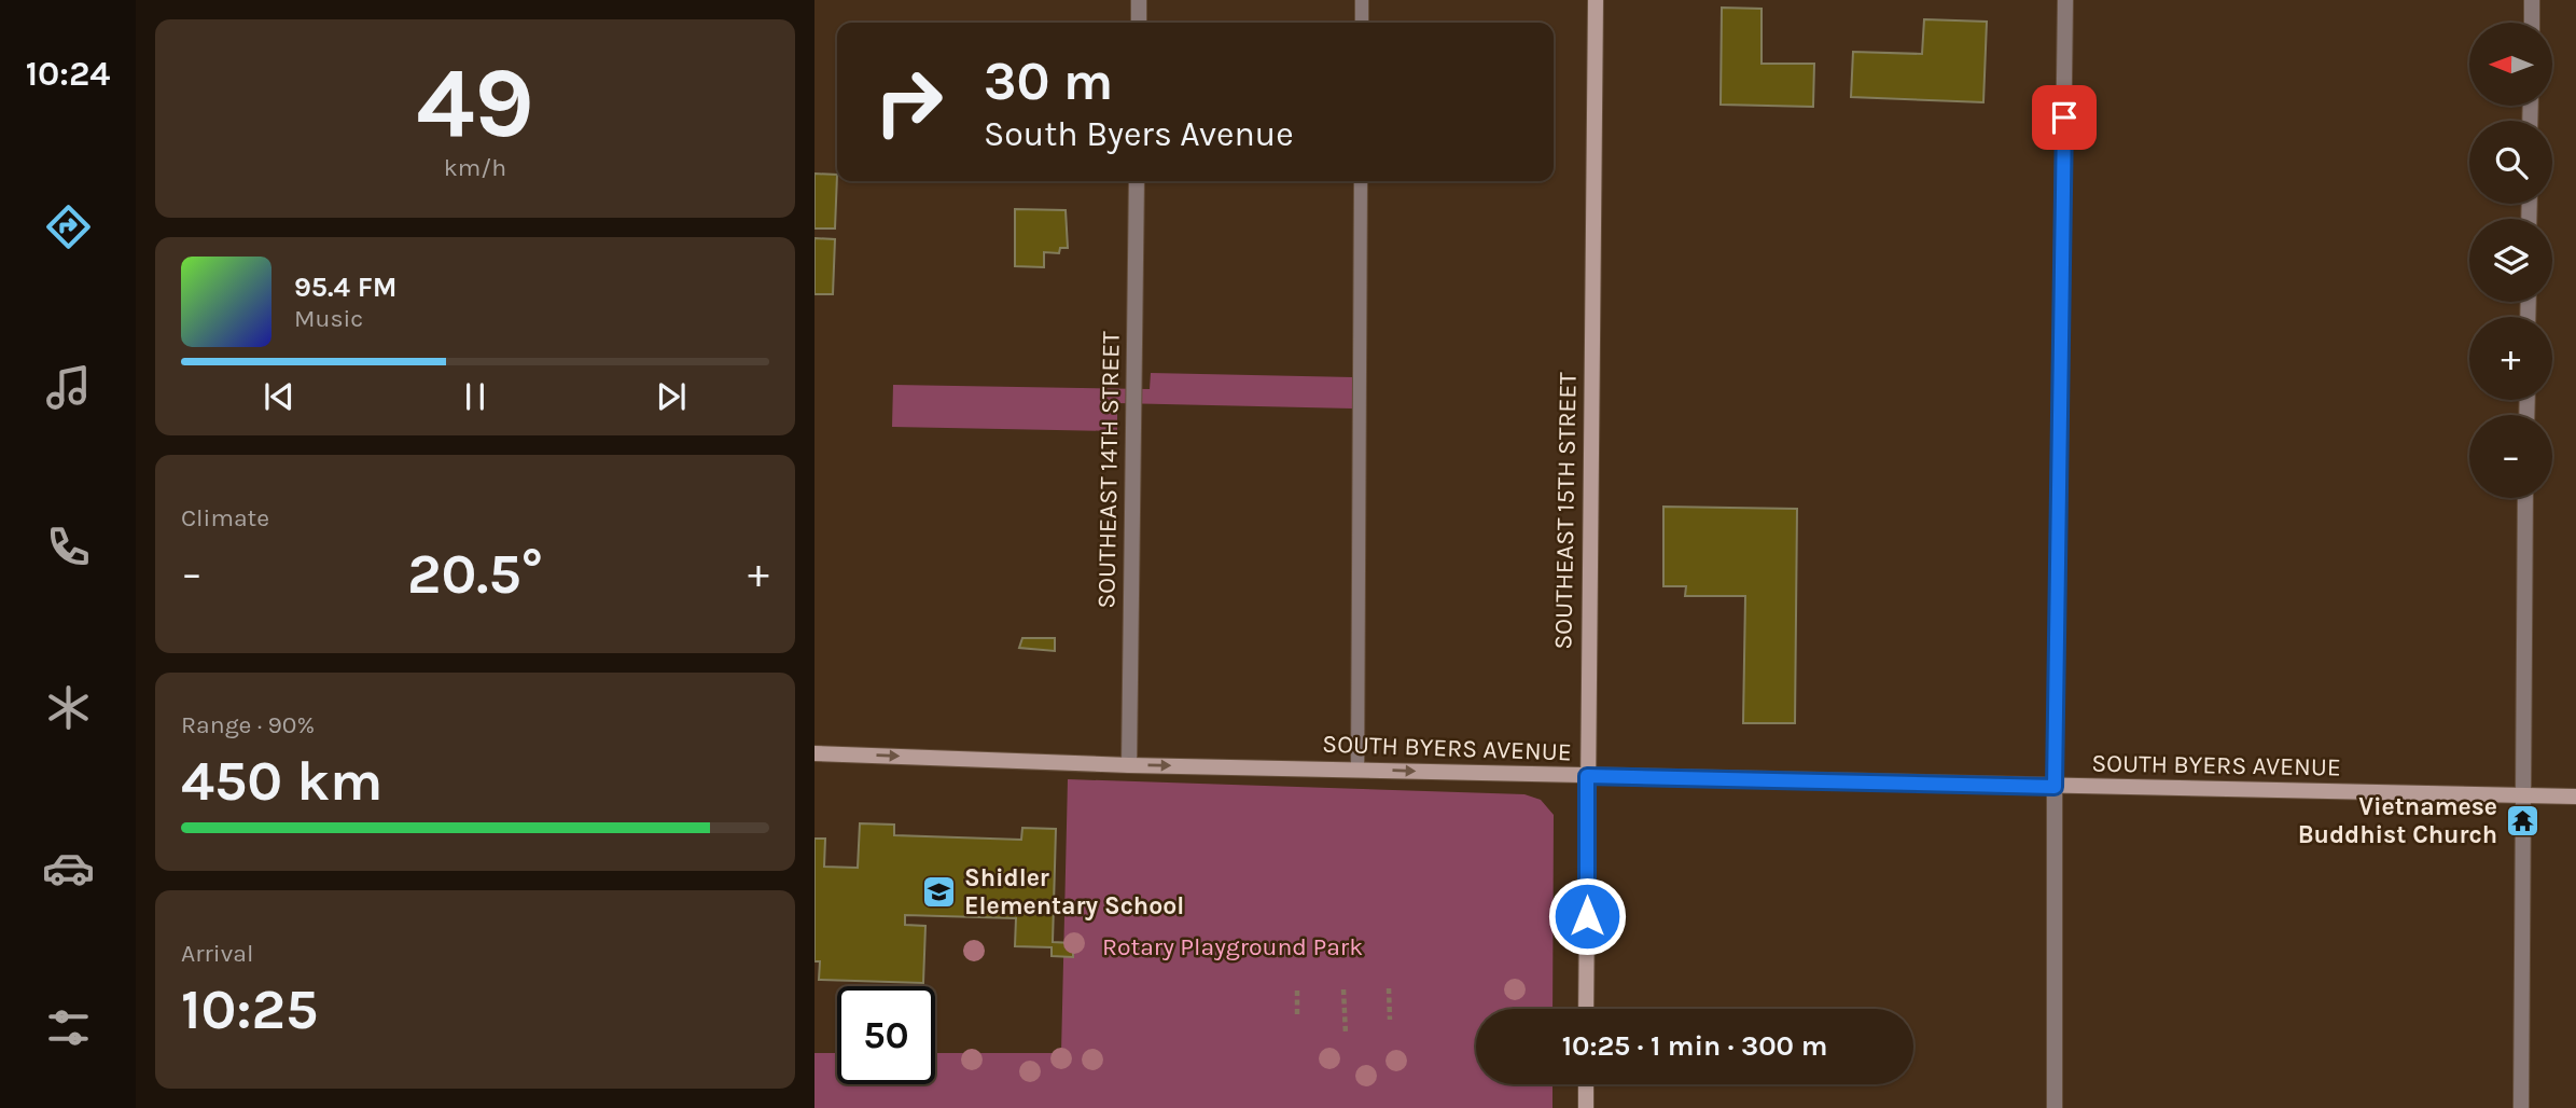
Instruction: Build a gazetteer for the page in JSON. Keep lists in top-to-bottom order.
{
  "streets": {
    "street": ["SOUTHEAST 14TH STREET", "SOUTHEAST 15TH STREET", "SOUTH BYERS AVENUE"]
  },
  "crossings": [
    ["SOUTHEAST 14TH STREET", "SOUTH BYERS AVENUE"],
    ["SOUTHEAST 15TH STREET", "SOUTH BYERS AVENUE"]
  ],
  "one_way": ["SOUTH BYERS AVENUE"],
  "parks": ["Rotary Playground Park"],
  "places": {
    "temple": ["Vietnamese Buddhist Church"],
    "school or university": ["Shidler Elementary School"]
  },
  "north": "left",
  "page": {
    "tabs": "10:24",
    "tile": [
      ["49", "km/h"],
      "Climate",
      ["Range · 90%", "450 km"],
      ["Arrival", "10:25"]
    ],
    "map_buttons": ["+", "−"],
    "turn": ["30 m", "South Byers Avenue"],
    "song": ["95.4 FM", "Music"],
    "heat": ["−", "20.5°", "+"],
    "limit": "50",
    "trip": "10:25 · 1 min · 300 m"
  }
}
